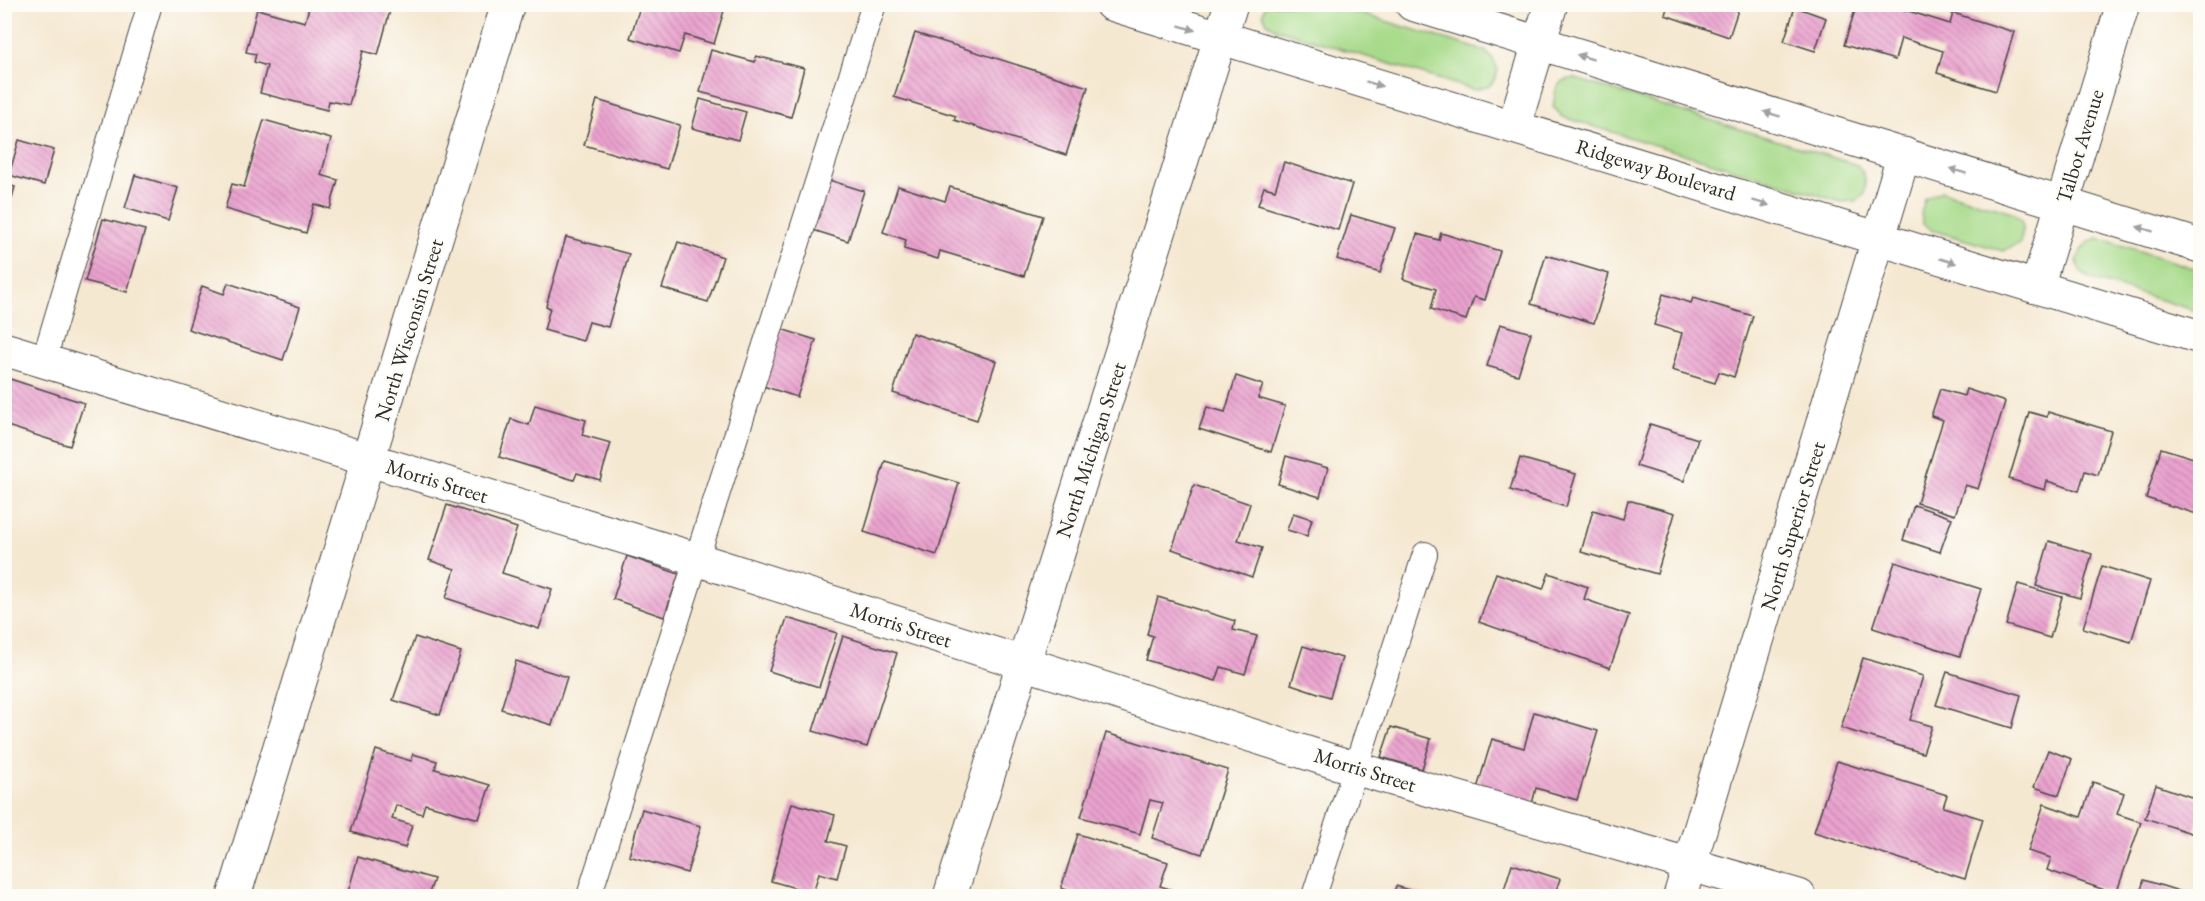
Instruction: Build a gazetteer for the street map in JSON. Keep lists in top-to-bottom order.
{
  "streets": {
    "street": [
      "Talbot Avenue",
      "Ridgeway Boulevard",
      "North Wisconsin Street",
      "North Michigan Street",
      "Morris Street",
      "North Superior Street"
    ]
  },
  "crossings": [
    ["Talbot Avenue", "Ridgeway Boulevard"],
    ["Ridgeway Boulevard", "North Michigan Street"],
    ["Ridgeway Boulevard", "North Superior Street"],
    ["North Wisconsin Street", "Morris Street"],
    ["North Michigan Street", "Morris Street"],
    ["Morris Street", "North Superior Street"]
  ]
}
